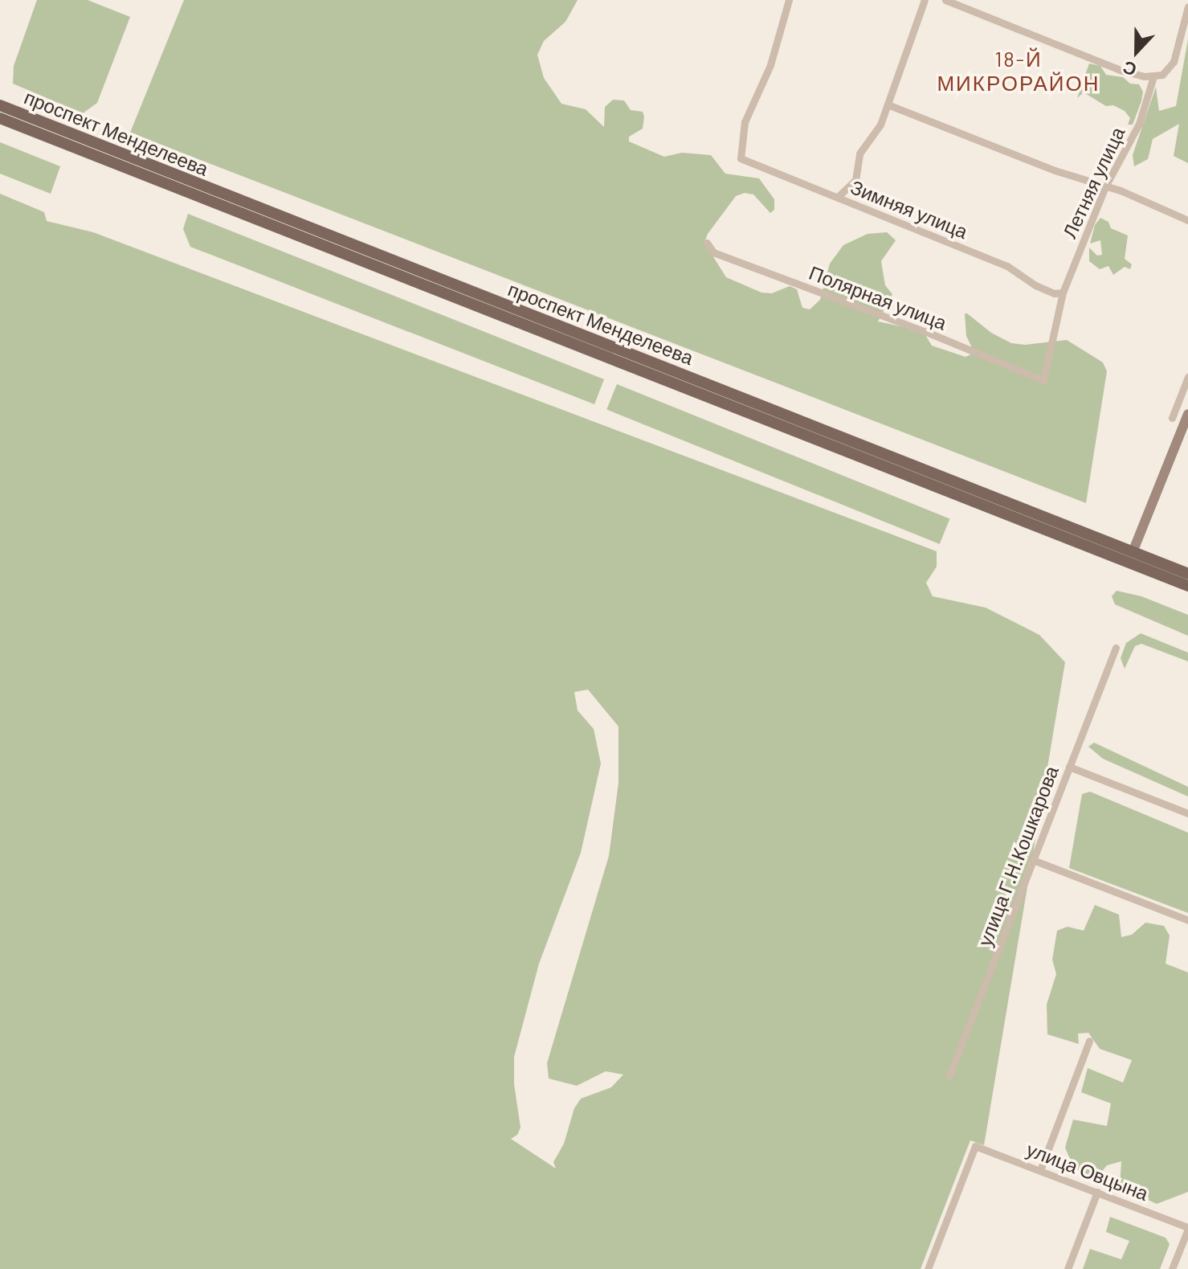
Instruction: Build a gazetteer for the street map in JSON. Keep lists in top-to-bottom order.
{
  "streets": {
    "main road": ["проспект Менделеева"],
    "street": [
      "Летняя улица",
      "Зимняя улица",
      "Полярная улица",
      "улица Г.Н.Кошкарова",
      "улица Овцына"
    ]
  },
  "crossings": [
    ["Летняя улица", "Зимняя улица"],
    ["Летняя улица", "Полярная улица"]
  ],
  "districts": ["18-Й МИКРОРАЙОН"],
  "north": "bottom"
}
